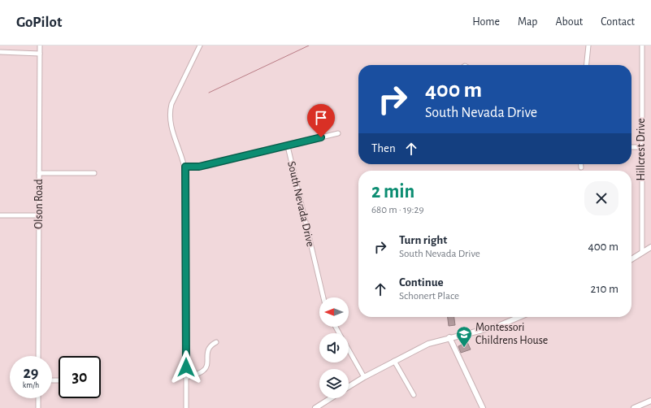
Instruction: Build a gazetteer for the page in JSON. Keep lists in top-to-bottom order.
{
  "streets": {
    "street": ["Hillcrest Drive", "Olson Road", "South Nevada Drive"]
  },
  "places": {
    "school or university": ["Montessori Childrens House"]
  },
  "north": "left",
  "page": {
    "header": "GoPilot",
    "nav": [
      "Home",
      "Map",
      "About",
      "Contact"
    ],
    "turn": ["400 m", "South Nevada Drive"],
    "then": "Then",
    "heading": ["2 min", "680 m · 19:29"],
    "list": [
      {
        "name": "Turn right",
        "note": "South Nevada Drive",
        "value": "400 m"
      },
      {
        "name": "Continue",
        "note": "Schonert Place",
        "value": "210 m"
      }
    ],
    "speed": "29 km/h",
    "limit": "30"
  }
}
